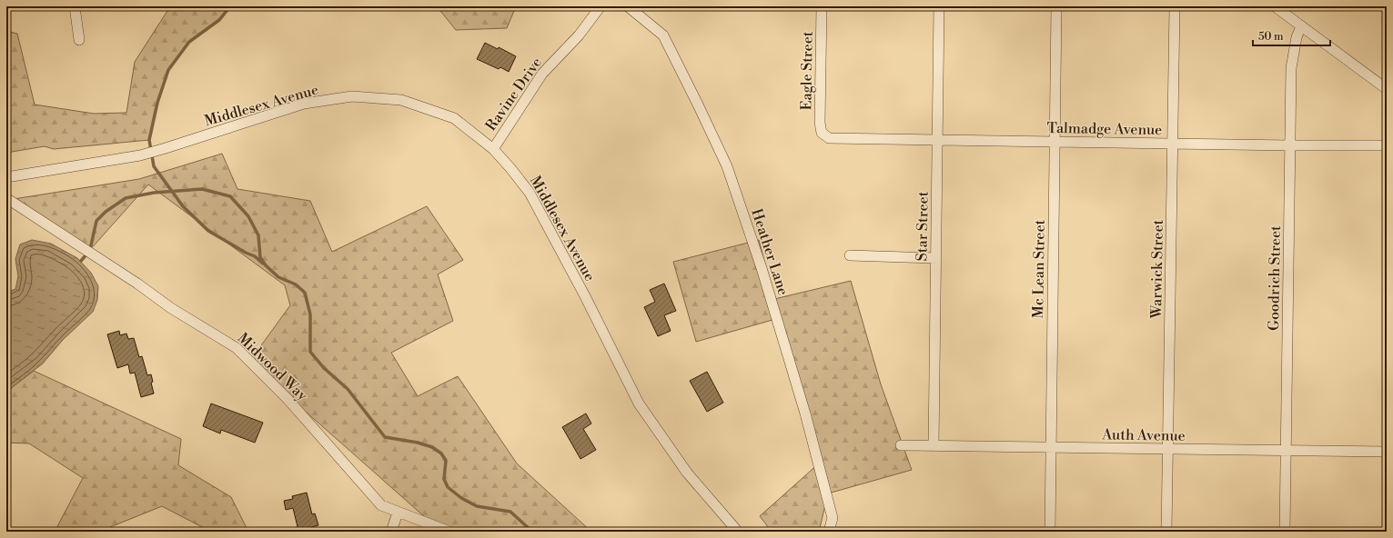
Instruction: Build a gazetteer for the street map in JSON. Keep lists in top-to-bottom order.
{
  "streets": {
    "street": [
      "Eagle Street",
      "Ravine Drive",
      "Middlesex Avenue",
      "Talmadge Avenue",
      "Star Street",
      "Heather Lane",
      "Mc Lean Street",
      "Warwick Street",
      "Goodrich Street",
      "Midwood Way",
      "Auth Avenue"
    ]
  },
  "crossings": [
    ["Eagle Street", "Talmadge Avenue"],
    ["Ravine Drive", "Middlesex Avenue"],
    ["Talmadge Avenue", "Star Street"],
    ["Talmadge Avenue", "Mc Lean Street"],
    ["Talmadge Avenue", "Warwick Street"],
    ["Talmadge Avenue", "Goodrich Street"],
    ["Star Street", "Auth Avenue"],
    ["Mc Lean Street", "Auth Avenue"],
    ["Warwick Street", "Auth Avenue"],
    ["Goodrich Street", "Auth Avenue"]
  ],
  "scale_bar": "50 m"
}
